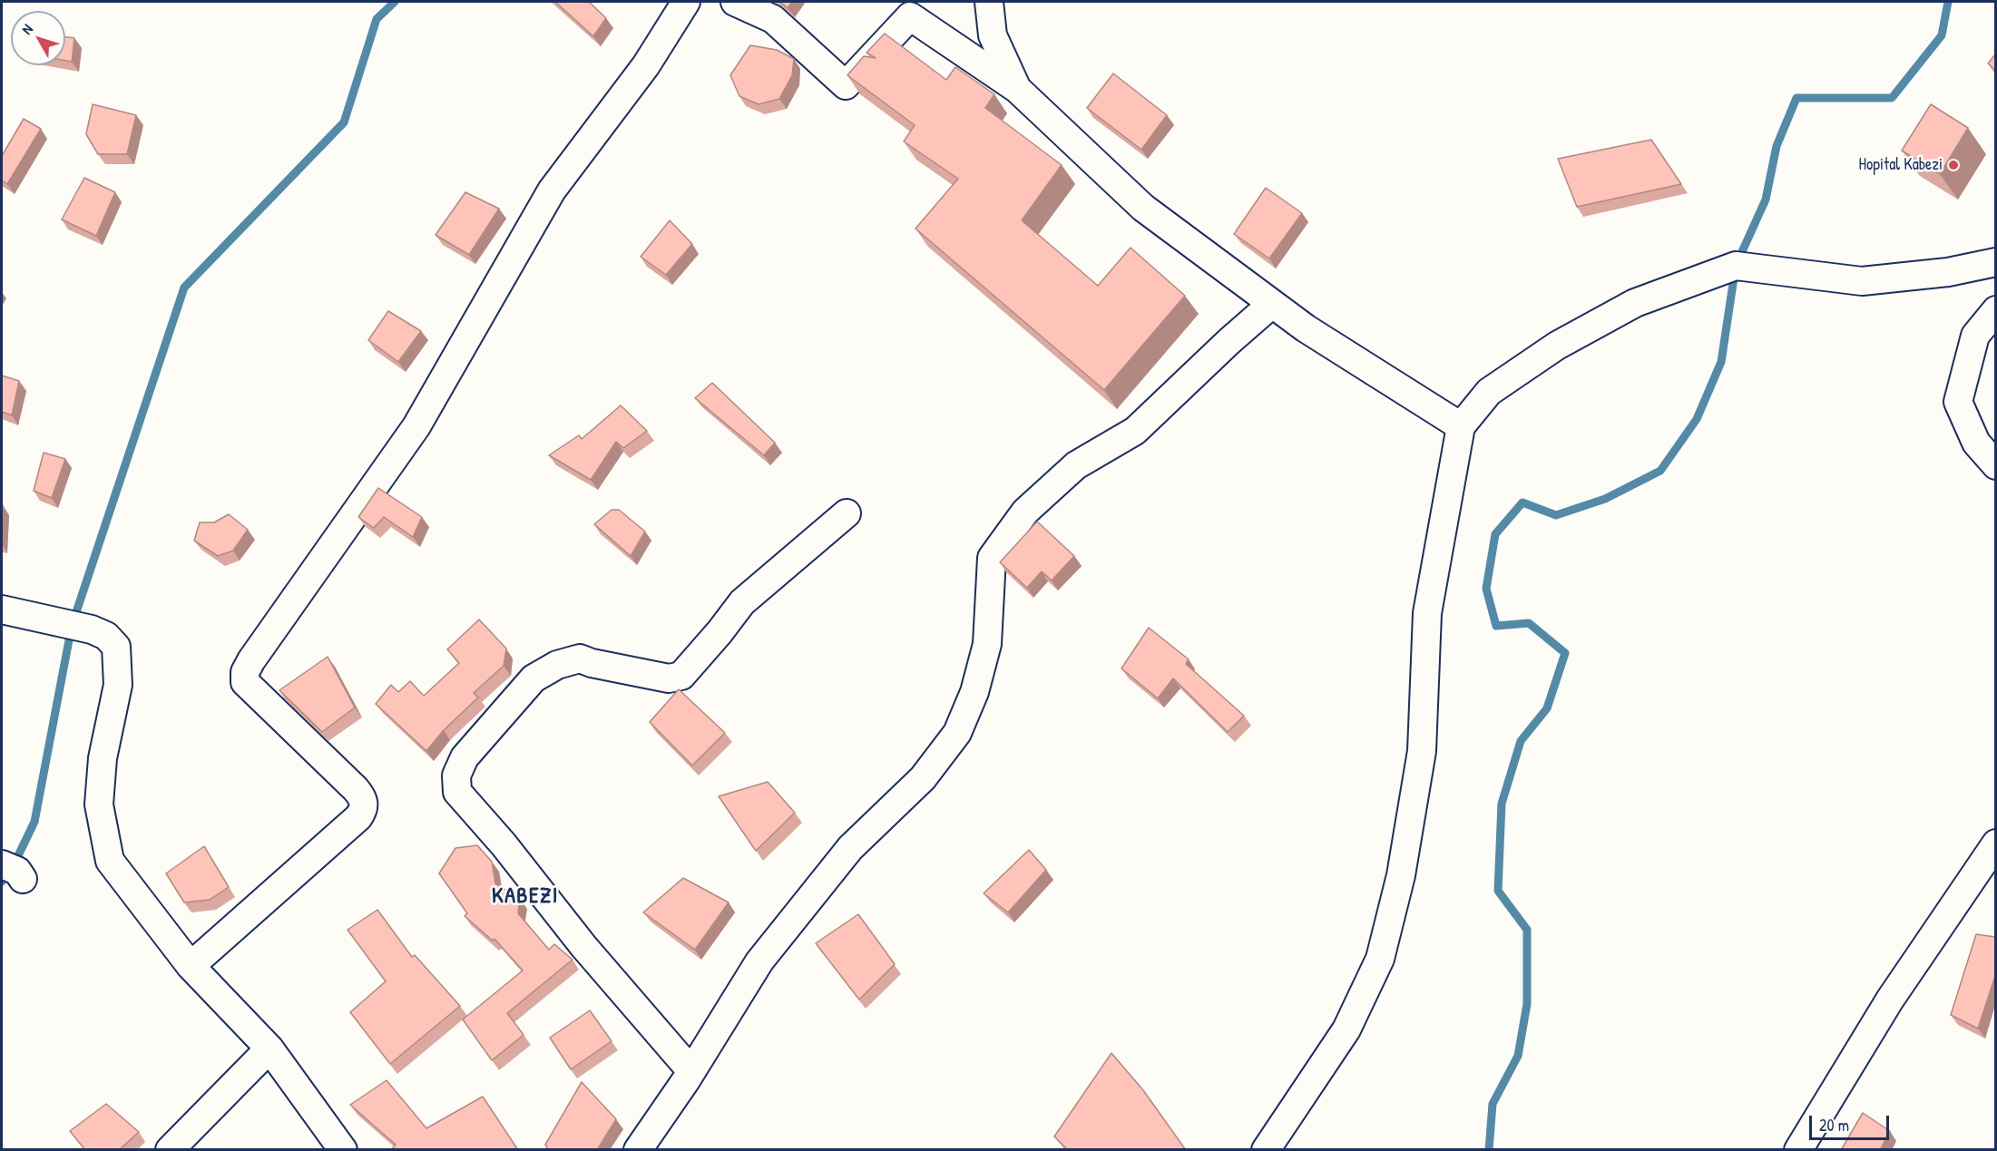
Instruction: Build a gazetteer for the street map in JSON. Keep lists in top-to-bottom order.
{
  "districts": ["KABEZI"],
  "places": ["Hopital Kabezi"],
  "scale_bar": "20 m",
  "north": "top left"
}
